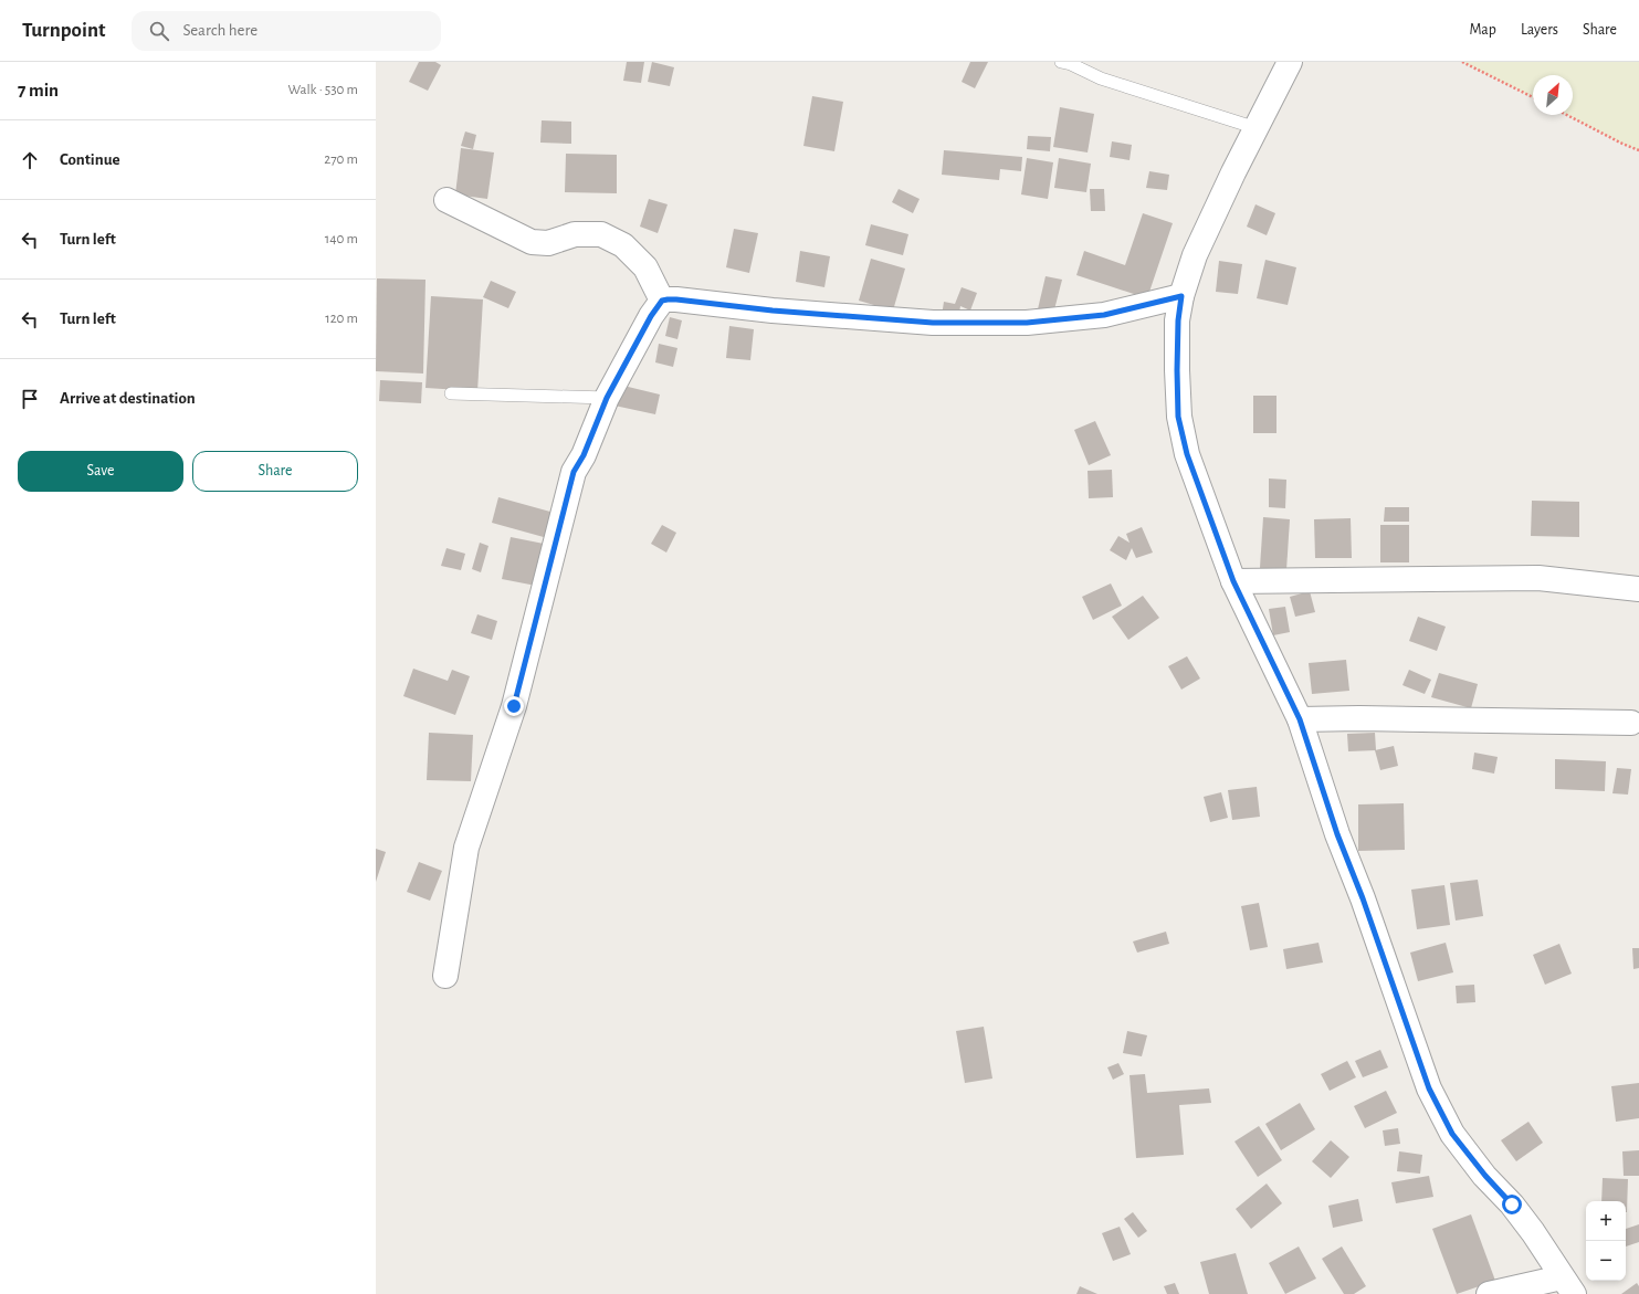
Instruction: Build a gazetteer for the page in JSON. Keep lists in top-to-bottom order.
{
  "north": "top right",
  "page": {
    "header": "Turnpoint",
    "search": "Search here",
    "nav": ["Map", "Layers", "Share"],
    "heading": ["7 min", "Walk · 530 m"],
    "list": [
      ["Continue", "270 m"],
      ["Turn left", "140 m"],
      ["Turn left", "120 m"],
      "Arrive at destination"
    ],
    "buttons": ["Save", "Share"],
    "map_buttons": ["+", "−"]
  }
}
